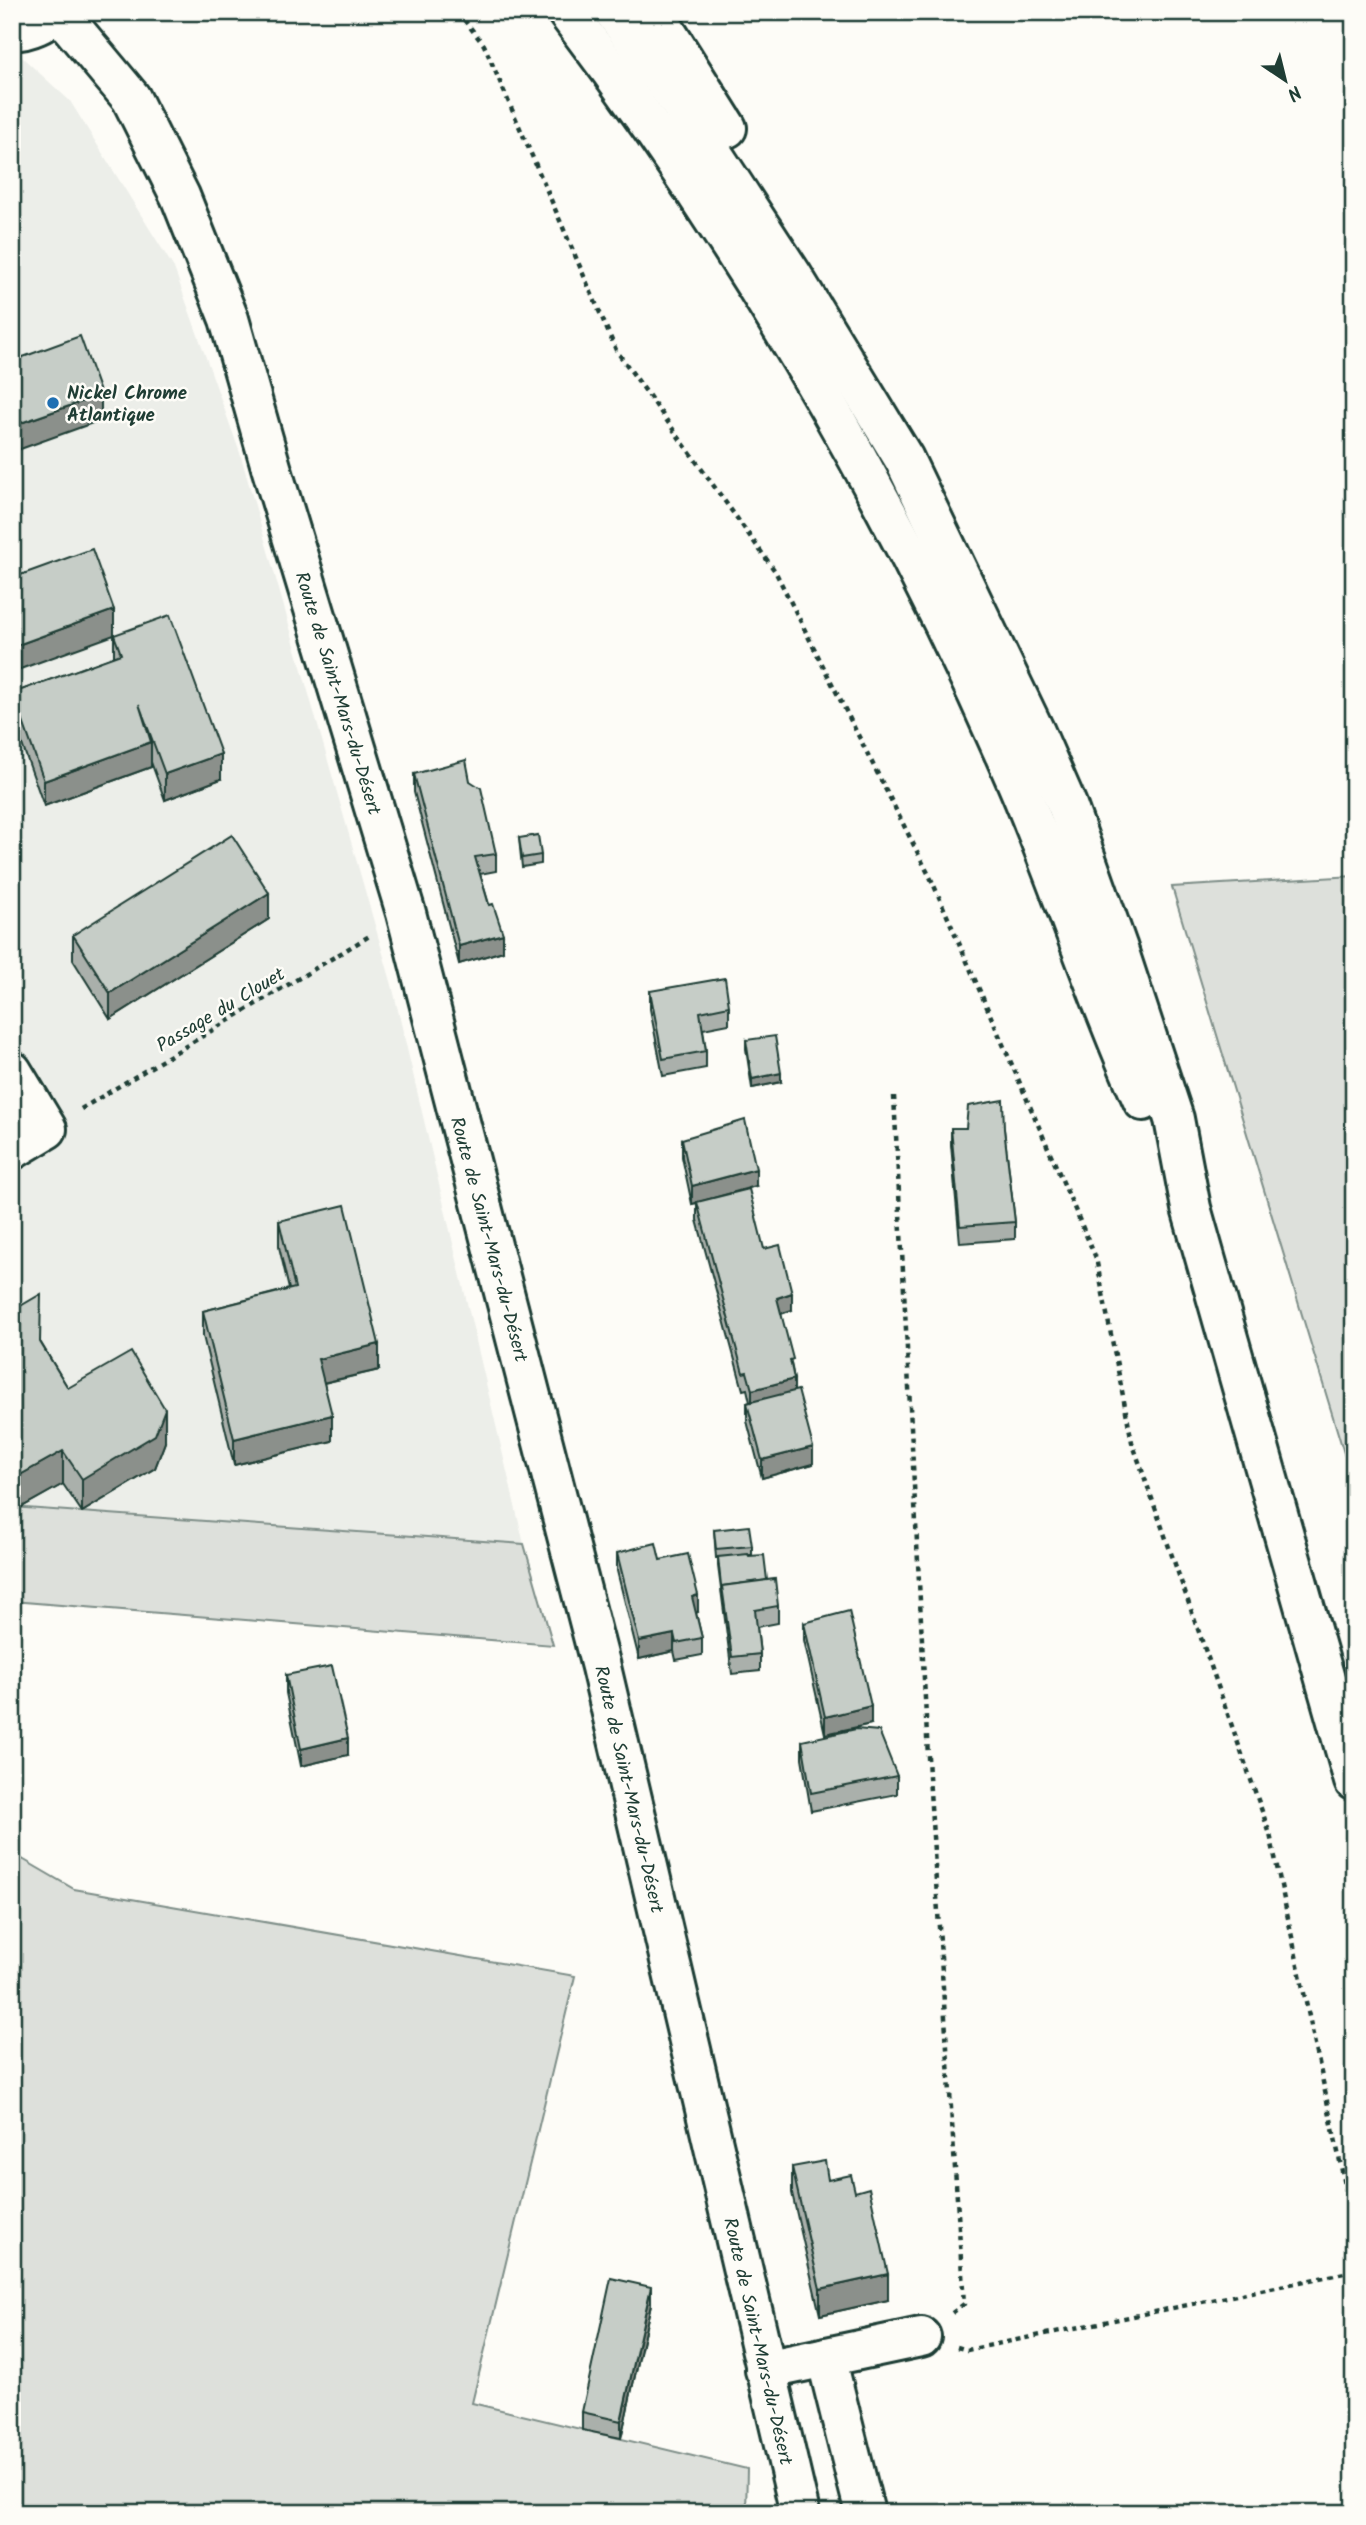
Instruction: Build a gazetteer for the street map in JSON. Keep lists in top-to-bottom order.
{
  "streets": {
    "main road": ["Route de Saint-Mars-du-Désert"],
    "path": ["Passage du Clouet"]
  },
  "crossings": [
    ["Route de Saint-Mars-du-Désert", "Passage du Clouet"]
  ],
  "places": ["Nickel Chrome Atlantique"],
  "north": "bottom right"
}
